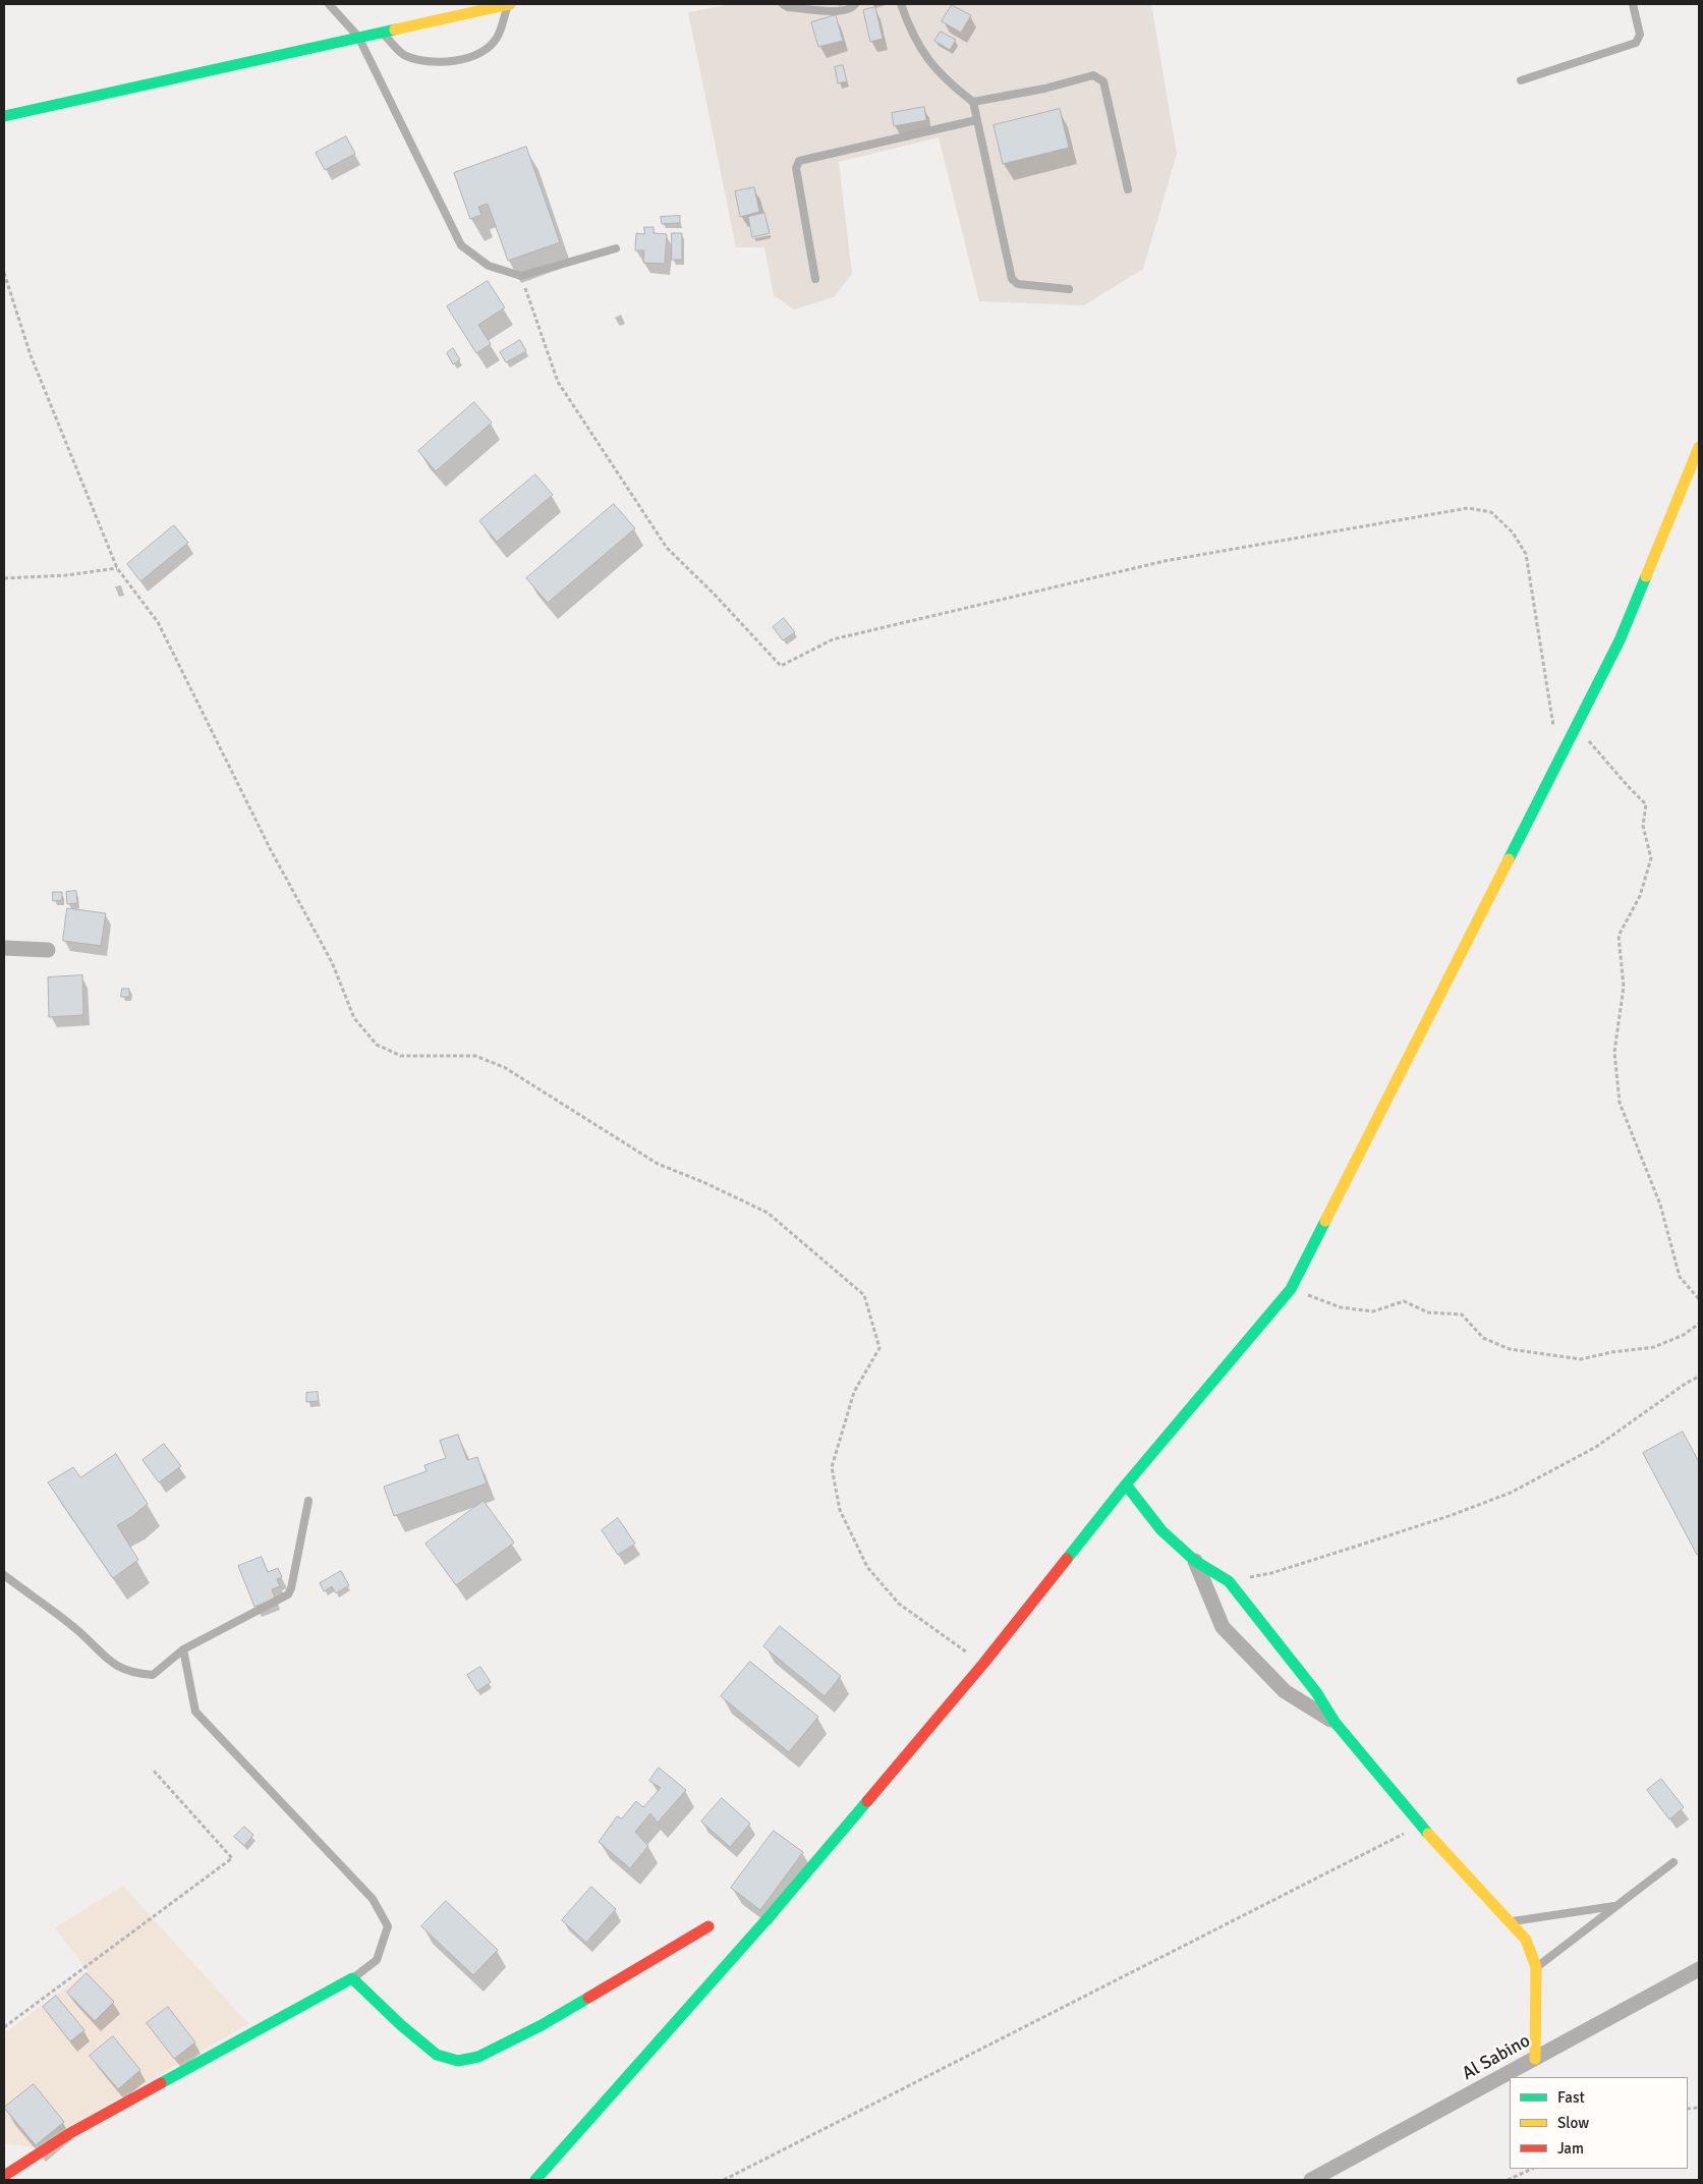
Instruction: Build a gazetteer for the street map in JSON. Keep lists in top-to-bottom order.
{
  "streets": {
    "street": ["Al Sabino"]
  },
  "legend": ["Fast", "Slow", "Jam"]
}
